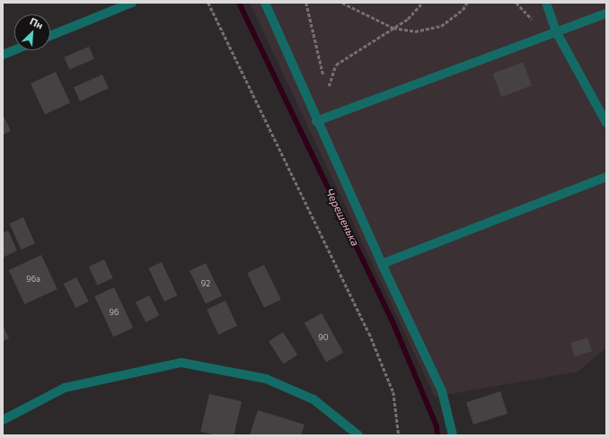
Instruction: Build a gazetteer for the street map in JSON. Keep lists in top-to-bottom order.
{
  "water": ["Черешенька"],
  "house_numbers": [
    "96а",
    "92",
    "96",
    "90"
  ],
  "north": "top right"
}
